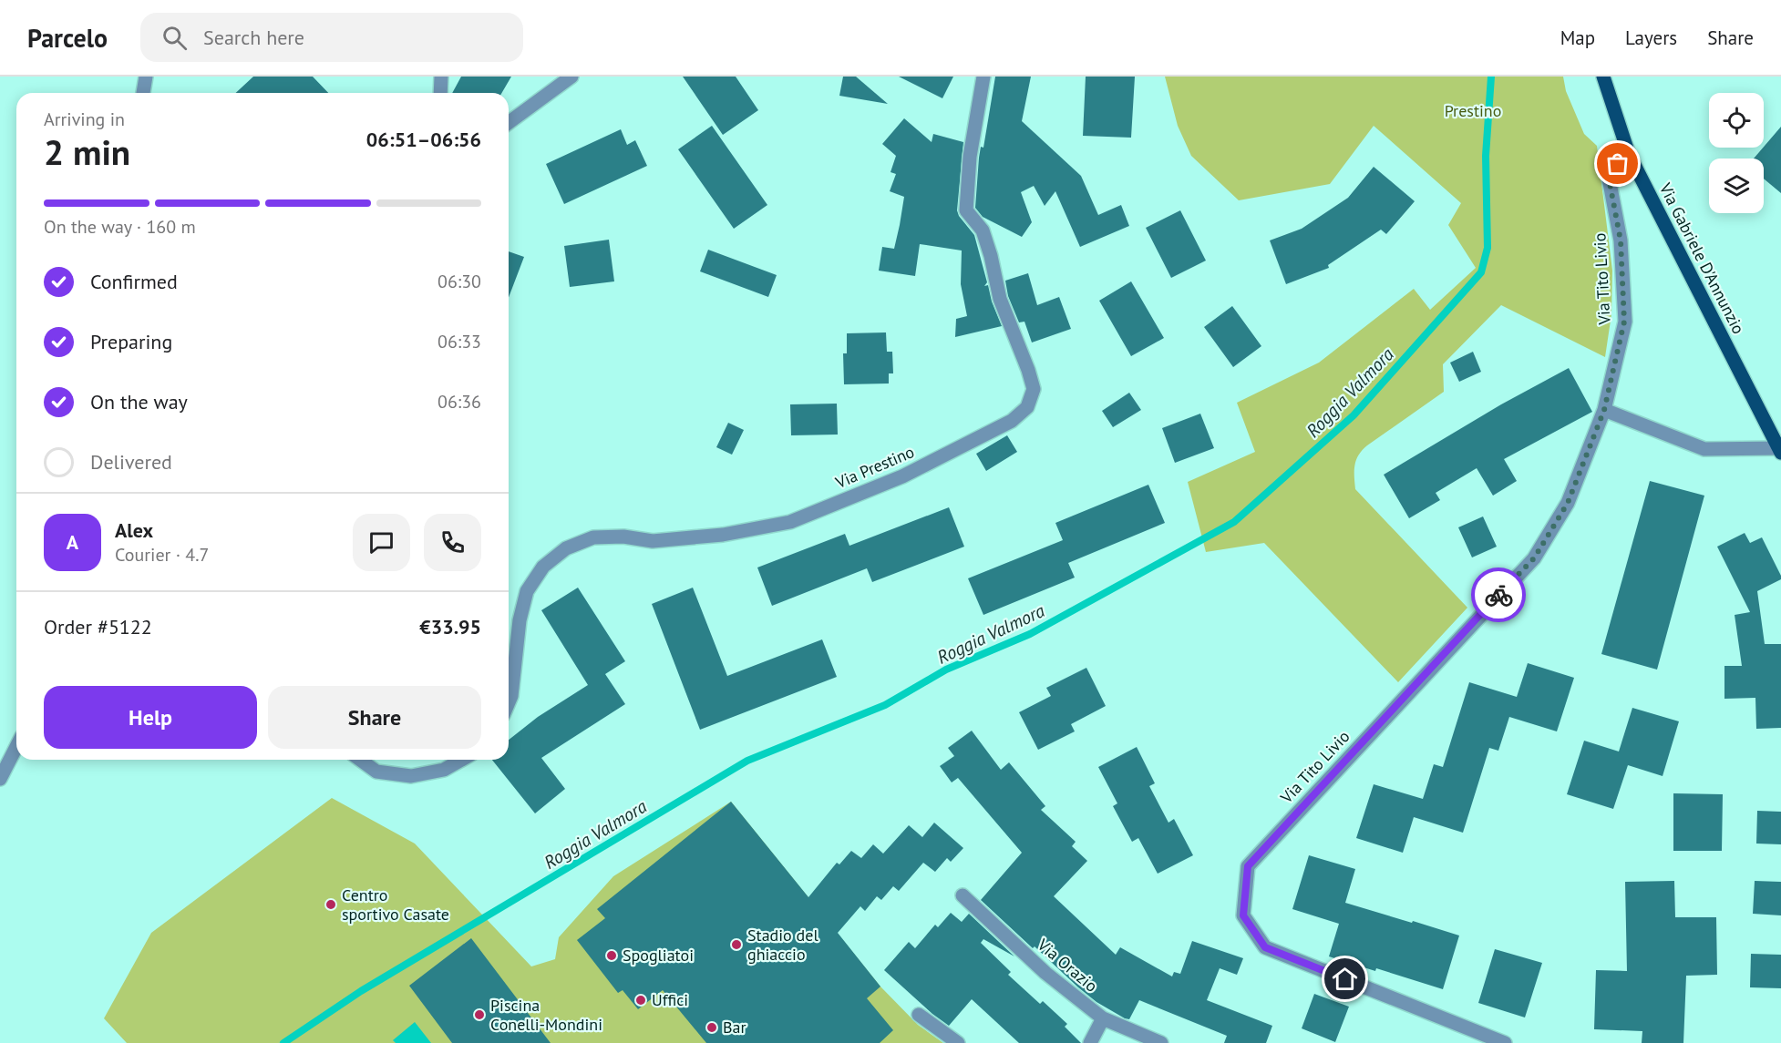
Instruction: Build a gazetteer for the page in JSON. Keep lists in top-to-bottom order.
{
  "streets": {
    "main road": ["Via Gabriele D'Annunzio"],
    "street": ["Via Tito Livio", "Via Prestino", "Via Orazio"]
  },
  "crossings": [
    ["Via Gabriele D'Annunzio", "Via Tito Livio"]
  ],
  "water": ["Roggia Valmora"],
  "parks": ["Prestino"],
  "places": [
    "Centro sportivo Casate",
    "Stadio del ghiaccio",
    "Spogliatoi",
    "Uffici",
    "Piscina Conelli-Mondini",
    "Bar"
  ],
  "page": {
    "header": "Parcelo",
    "search": "Search here",
    "nav": ["Map", "Layers", "Share"],
    "heading": ["2 min", "Arriving in", "06:51–06:56"],
    "panel": [
      "Alex",
      "Courier · 4.7",
      "Order #5122",
      "€33.95"
    ],
    "bar": "On the way · 160 m",
    "list": [
      ["Confirmed", "06:30"],
      ["Preparing", "06:33"],
      ["On the way", "06:36"],
      "Delivered"
    ],
    "round": "A",
    "buttons": ["Help", "Share"]
  }
}
